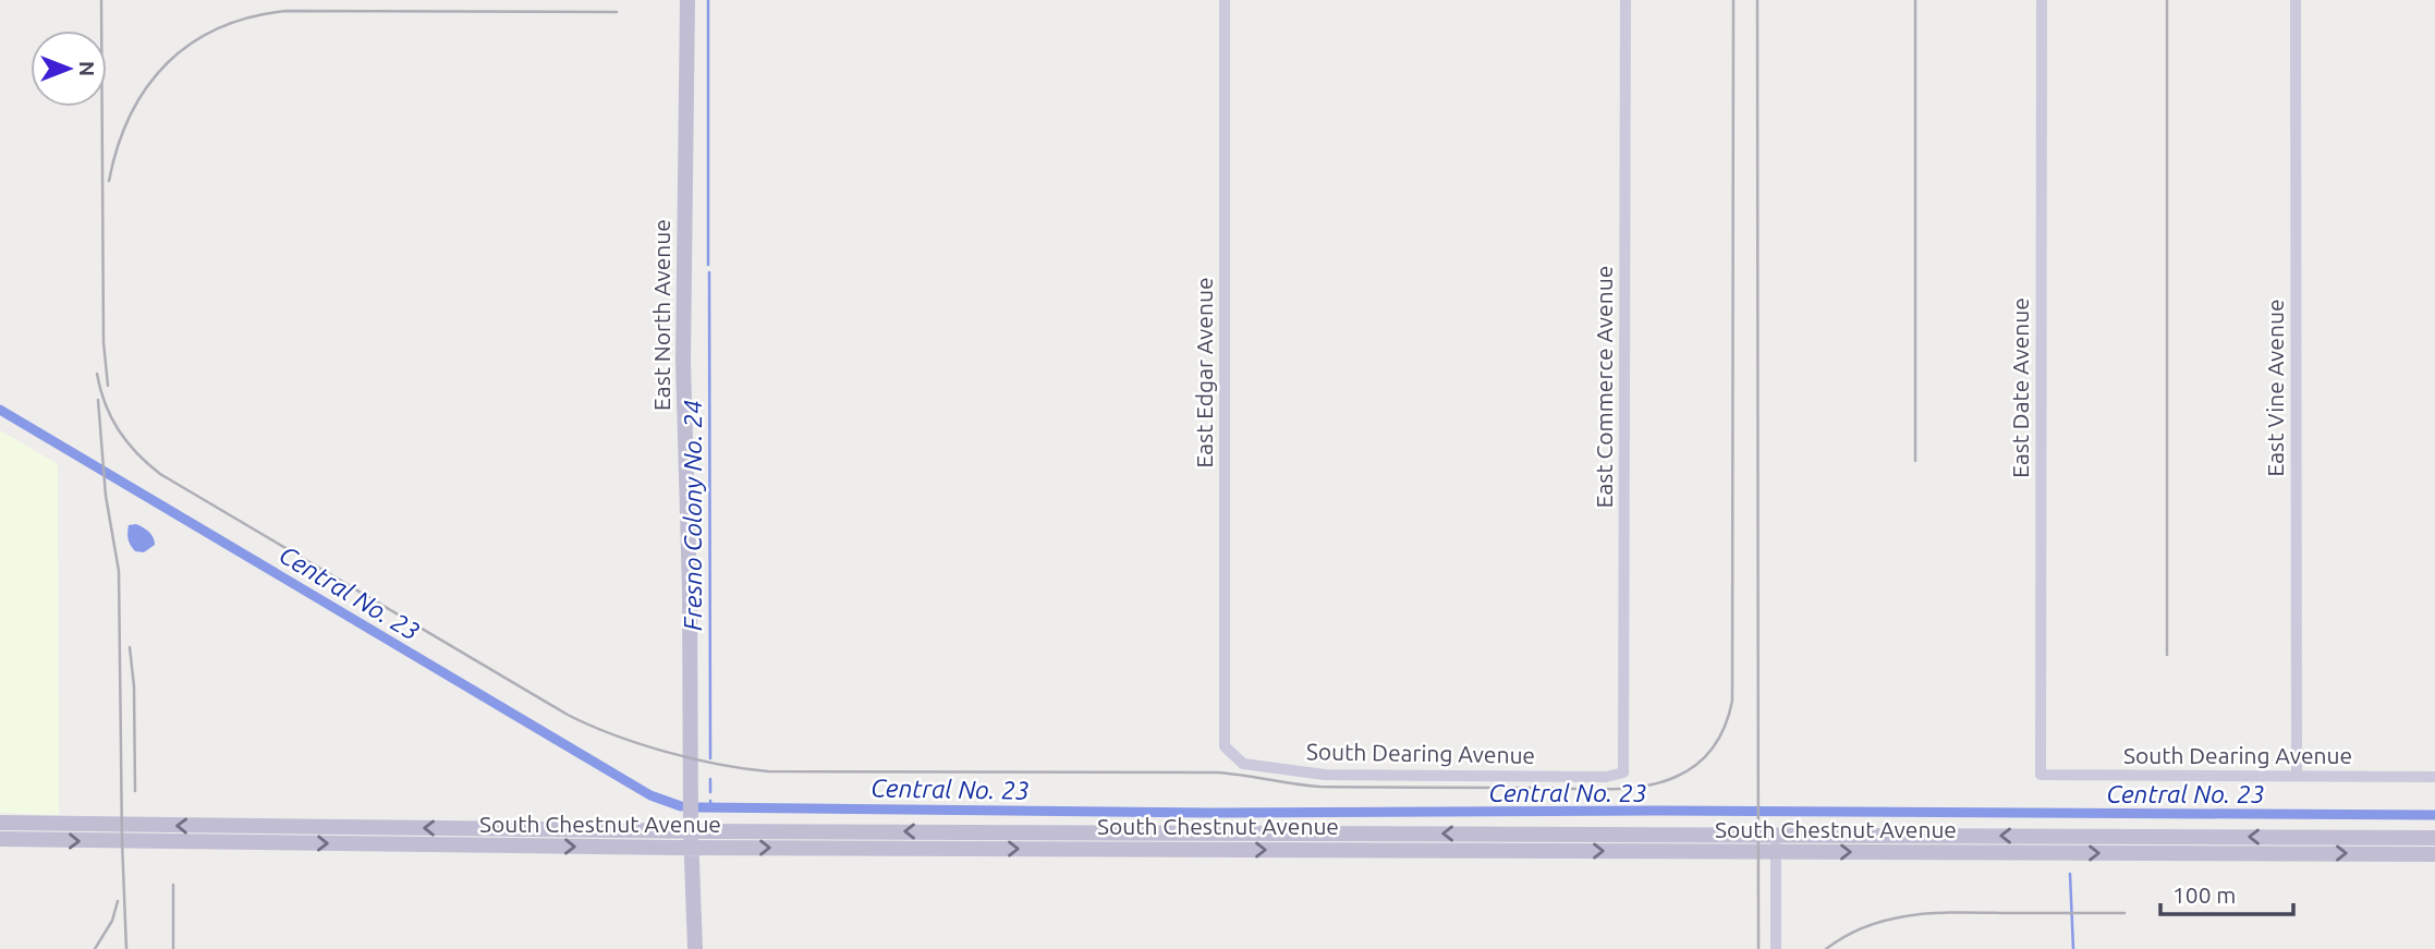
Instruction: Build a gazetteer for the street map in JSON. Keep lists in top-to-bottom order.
{
  "streets": {
    "main road": ["East North Avenue", "South Chestnut Avenue"],
    "street": [
      "East Edgar Avenue",
      "East Commerce Avenue",
      "East Date Avenue",
      "East Vine Avenue",
      "South Dearing Avenue"
    ]
  },
  "crossings": [
    ["East North Avenue", "South Chestnut Avenue"],
    ["East Edgar Avenue", "South Dearing Avenue"],
    ["East Commerce Avenue", "South Dearing Avenue"],
    ["East Date Avenue", "South Dearing Avenue"],
    ["East Vine Avenue", "South Dearing Avenue"]
  ],
  "water": ["Fresno Colony No. 24", "Central No. 23"],
  "scale_bar": "100 m",
  "north": "right"
}
